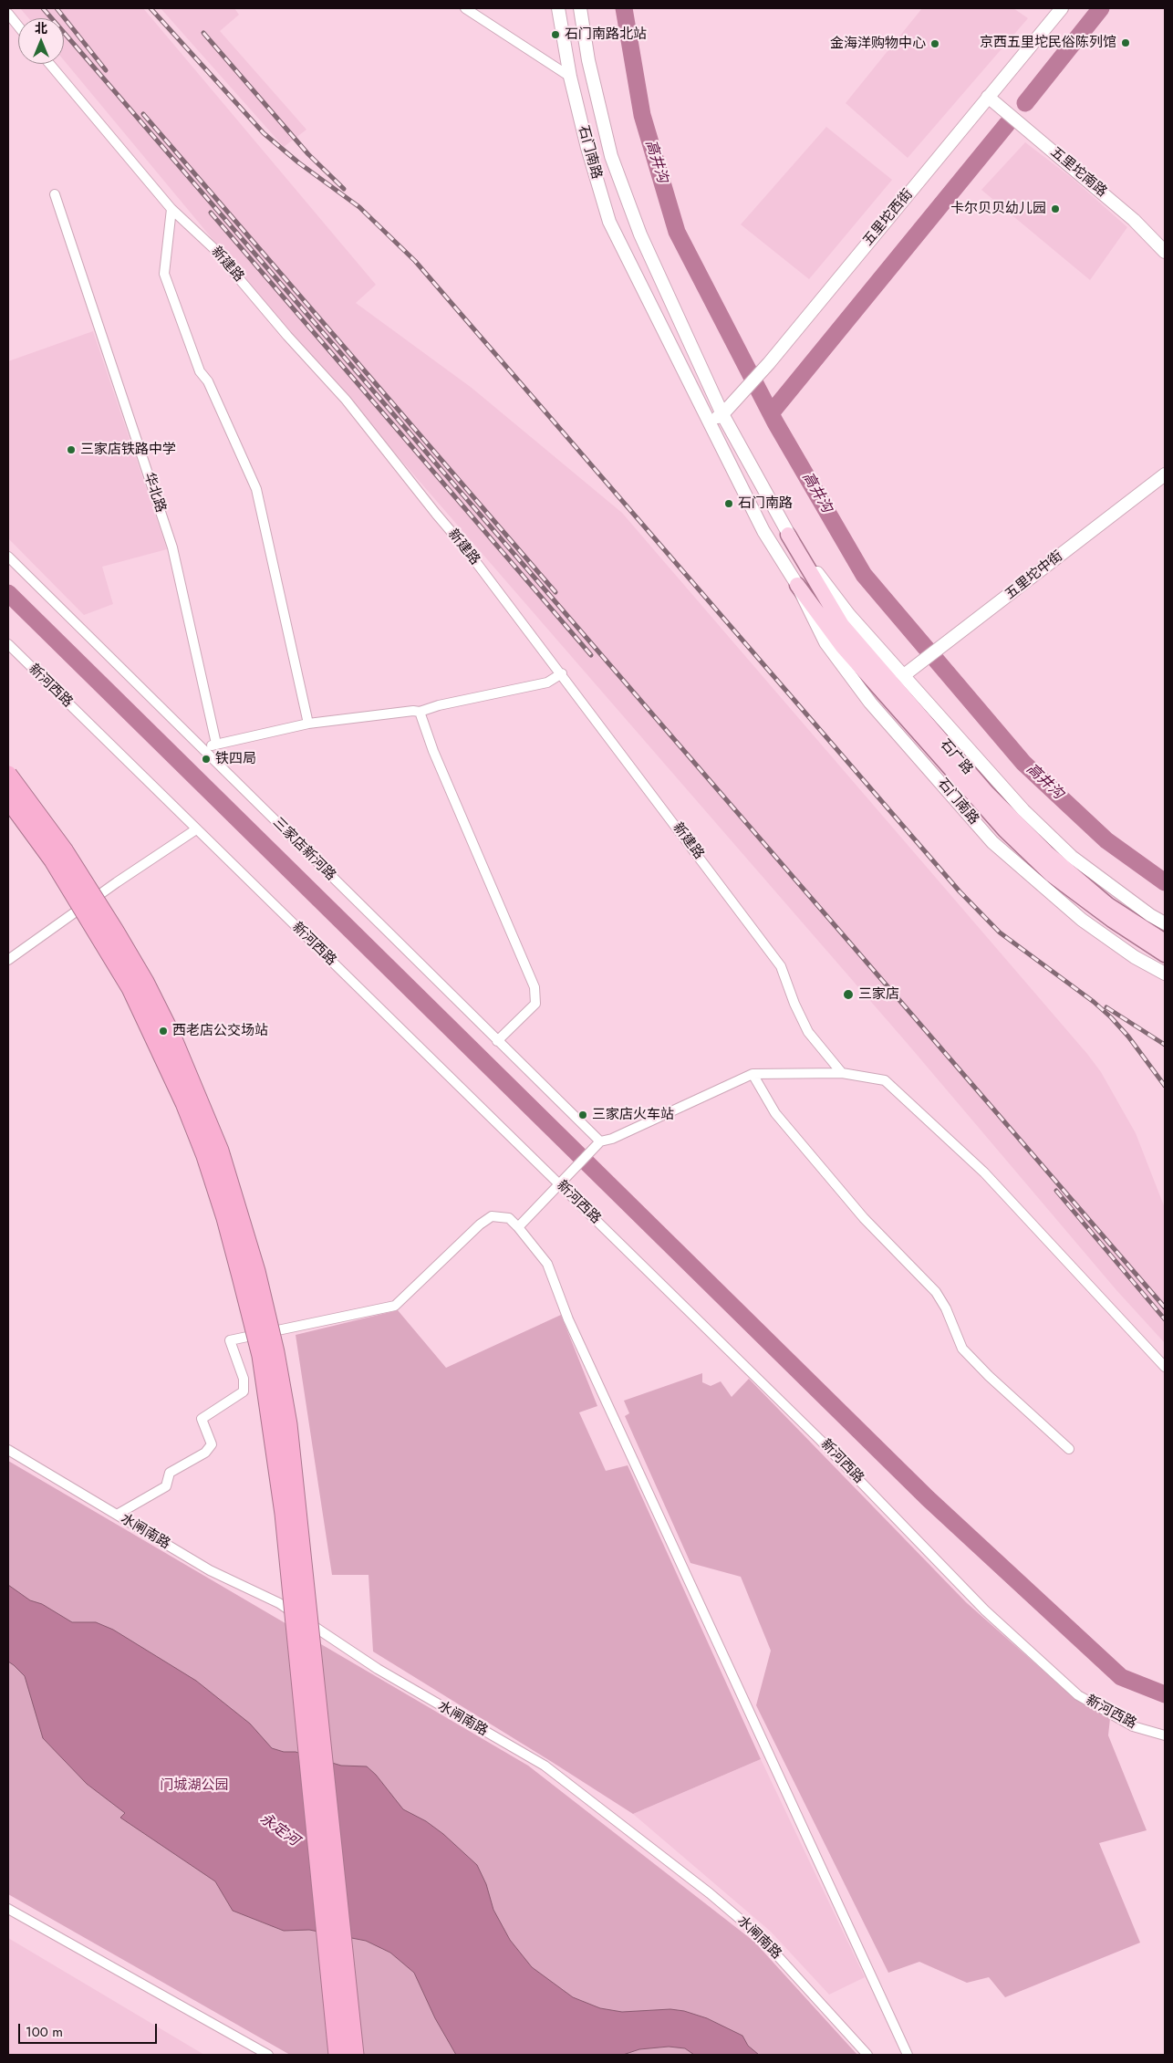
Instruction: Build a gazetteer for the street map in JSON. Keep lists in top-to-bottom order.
{
  "streets": {
    "main road": [
      "石门南路",
      "五里坨南路",
      "五里坨西街",
      "五里坨中街",
      "石广路"
    ],
    "street": [
      "新建路",
      "华北路",
      "新河西路",
      "三家店新河路",
      "水闸南路"
    ]
  },
  "crossings": [
    ["石门南路", "五里坨西街"],
    ["石门南路", "五里坨中街"],
    ["石门南路", "石广路"],
    ["五里坨南路", "五里坨西街"]
  ],
  "water": ["高井沟", "永定河"],
  "parks": ["门城湖公园"],
  "places": [
    "石门南路北站",
    "京西五里坨民俗陈列馆",
    "金海洋购物中心",
    "卡尔贝贝幼儿园",
    "三家店铁路中学",
    "石门南路",
    "铁四局",
    "三家店",
    "西老店公交场站",
    "三家店火车站"
  ],
  "scale_bar": "100 m",
  "north": "top"
}
